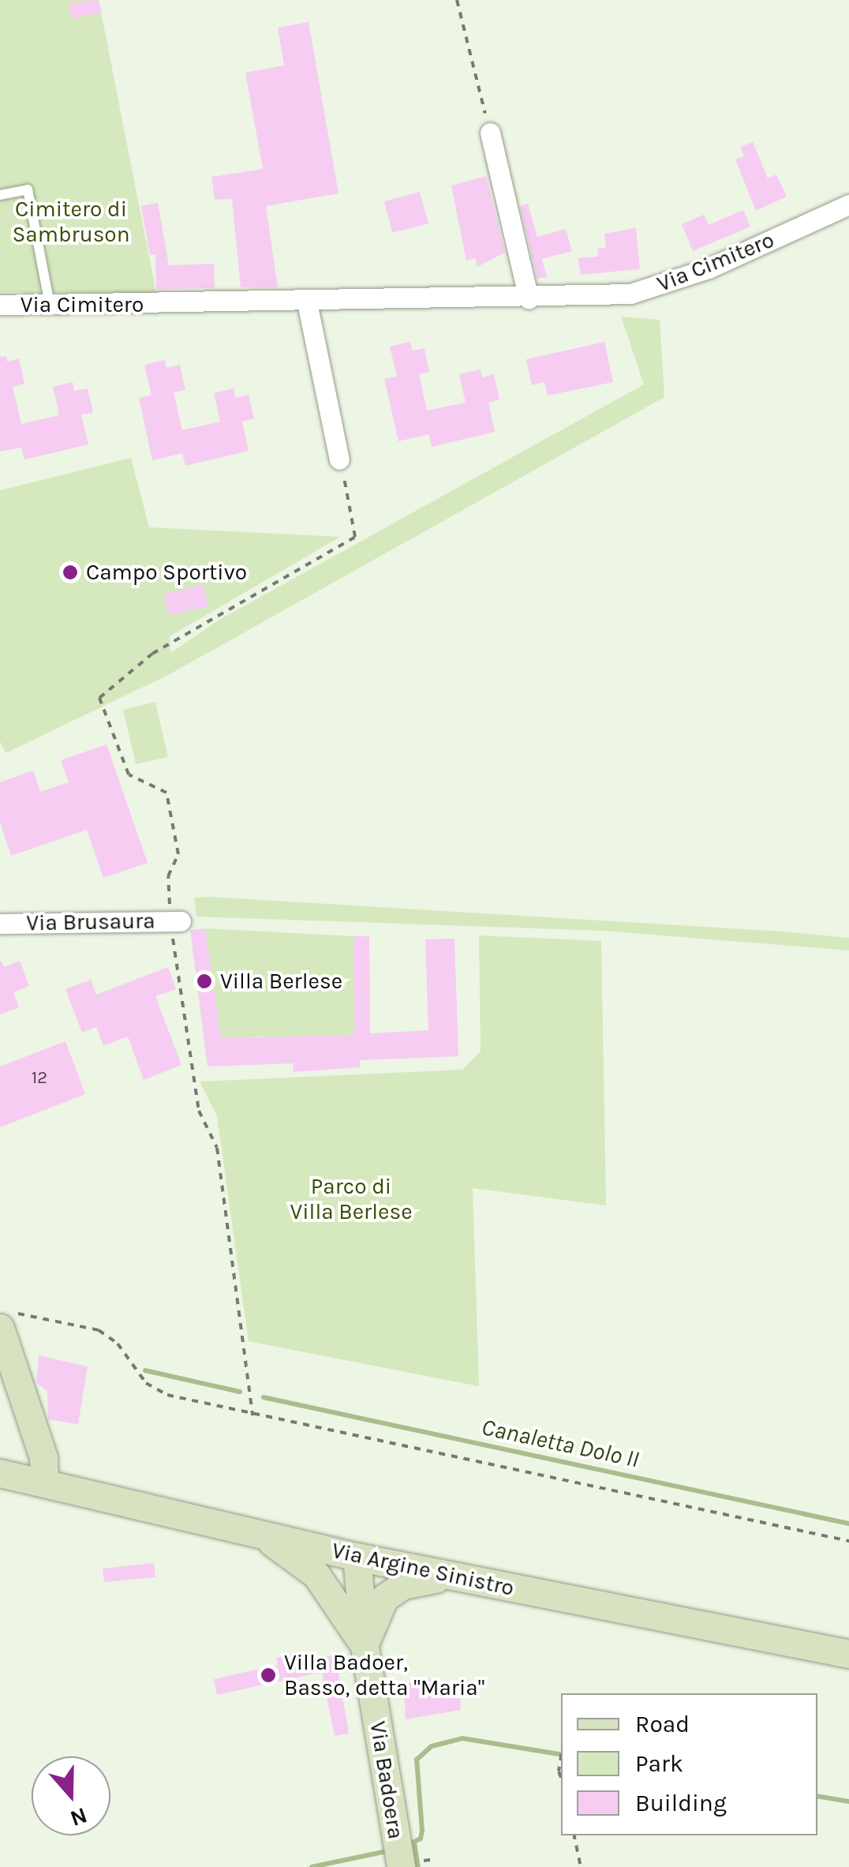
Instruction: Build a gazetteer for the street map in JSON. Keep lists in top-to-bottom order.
{
  "streets": {
    "main road": ["Via Argine Sinistro", "Via Badoera"],
    "street": ["Via Cimitero", "Via Brusaura"]
  },
  "crossings": [
    ["Via Argine Sinistro", "Via Badoera"]
  ],
  "water": ["Canaletta Dolo II"],
  "parks": ["Cimitero di Sambruson", "Parco di Villa Berlese"],
  "places": ["Campo Sportivo", "Villa Berlese", "Villa Badoer, Basso, detta \"Maria\""],
  "house_numbers": ["12"],
  "legend": ["Road", "Park", "Building"],
  "north": "bottom"
}
